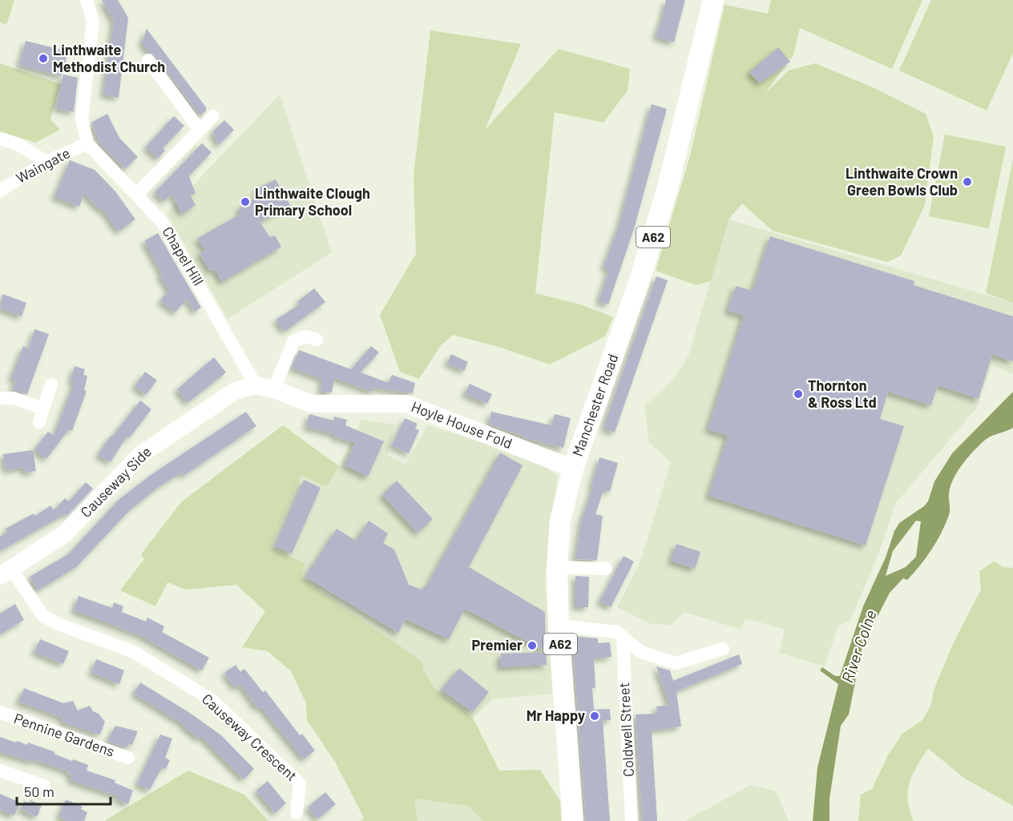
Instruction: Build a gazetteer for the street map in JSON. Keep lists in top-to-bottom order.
{
  "streets": {
    "main road": ["A62", "Manchester Road"],
    "street": [
      "Waingate",
      "Chapel Hill",
      "Hoyle House Fold",
      "Causeway Side",
      "Coldwell Street",
      "Pennine Gardens",
      "Causeway Crescent"
    ]
  },
  "crossings": [
    ["Waingate", "Chapel Hill"],
    ["Chapel Hill", "Hoyle House Fold"],
    ["Manchester Road", "Hoyle House Fold"],
    ["Hoyle House Fold", "Causeway Side"],
    ["Causeway Side", "Causeway Crescent"]
  ],
  "water": ["River Colne"],
  "places": [
    "Linthwaite Methodist Church",
    "Linthwaite Crown Green Bowls Club",
    "Linthwaite Clough Primary School",
    "Thornton & Ross Ltd",
    "Premier",
    "Mr Happy"
  ],
  "scale_bar": "50 m"
}
